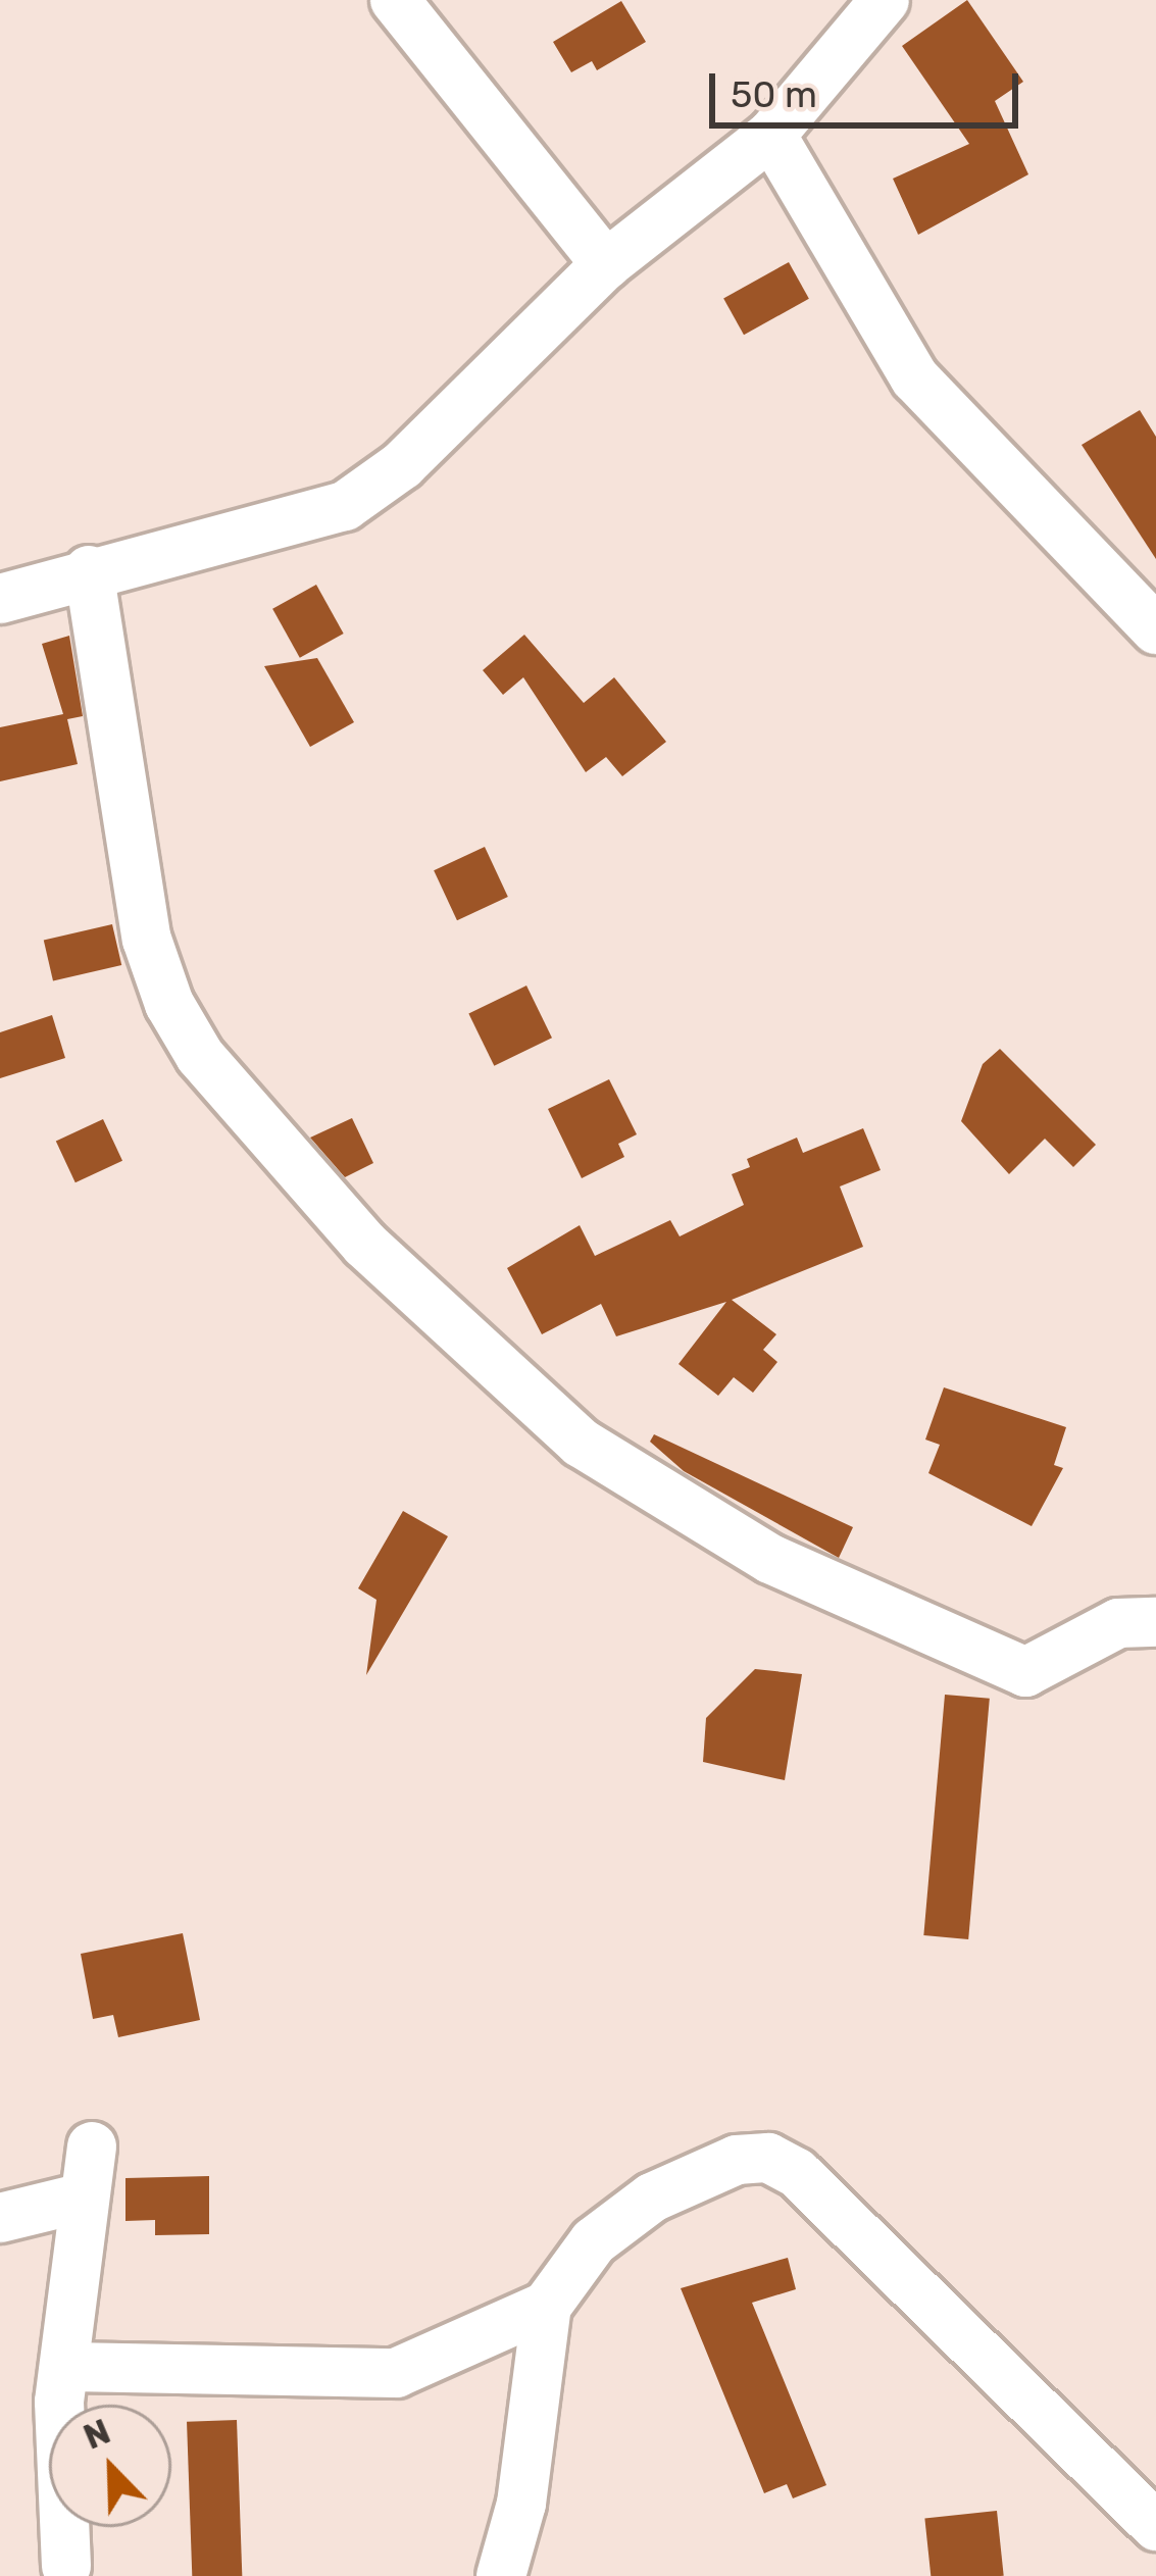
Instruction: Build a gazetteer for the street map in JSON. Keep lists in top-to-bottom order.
{
  "scale_bar": "50 m",
  "north": "top left"
}
